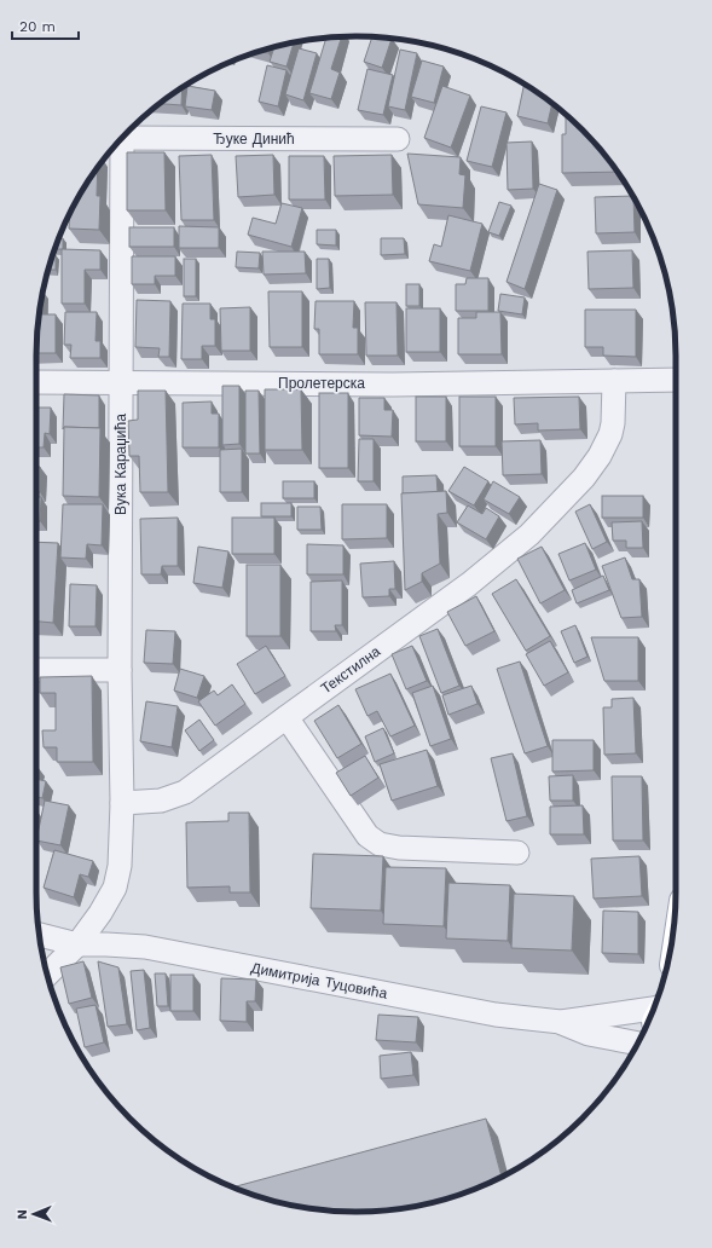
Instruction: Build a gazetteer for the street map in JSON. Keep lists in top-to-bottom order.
{
  "streets": {
    "street": [
      "Ђуке Динић",
      "Пролетерска",
      "Вука Караџића",
      "Текстилна",
      "Димитрија Туцовића"
    ]
  },
  "crossings": [
    ["Пролетерска", "Вука Караџића"],
    ["Пролетерска", "Текстилна"],
    ["Вука Караџића", "Текстилна"]
  ],
  "scale_bar": "20 m",
  "north": "left"
}
